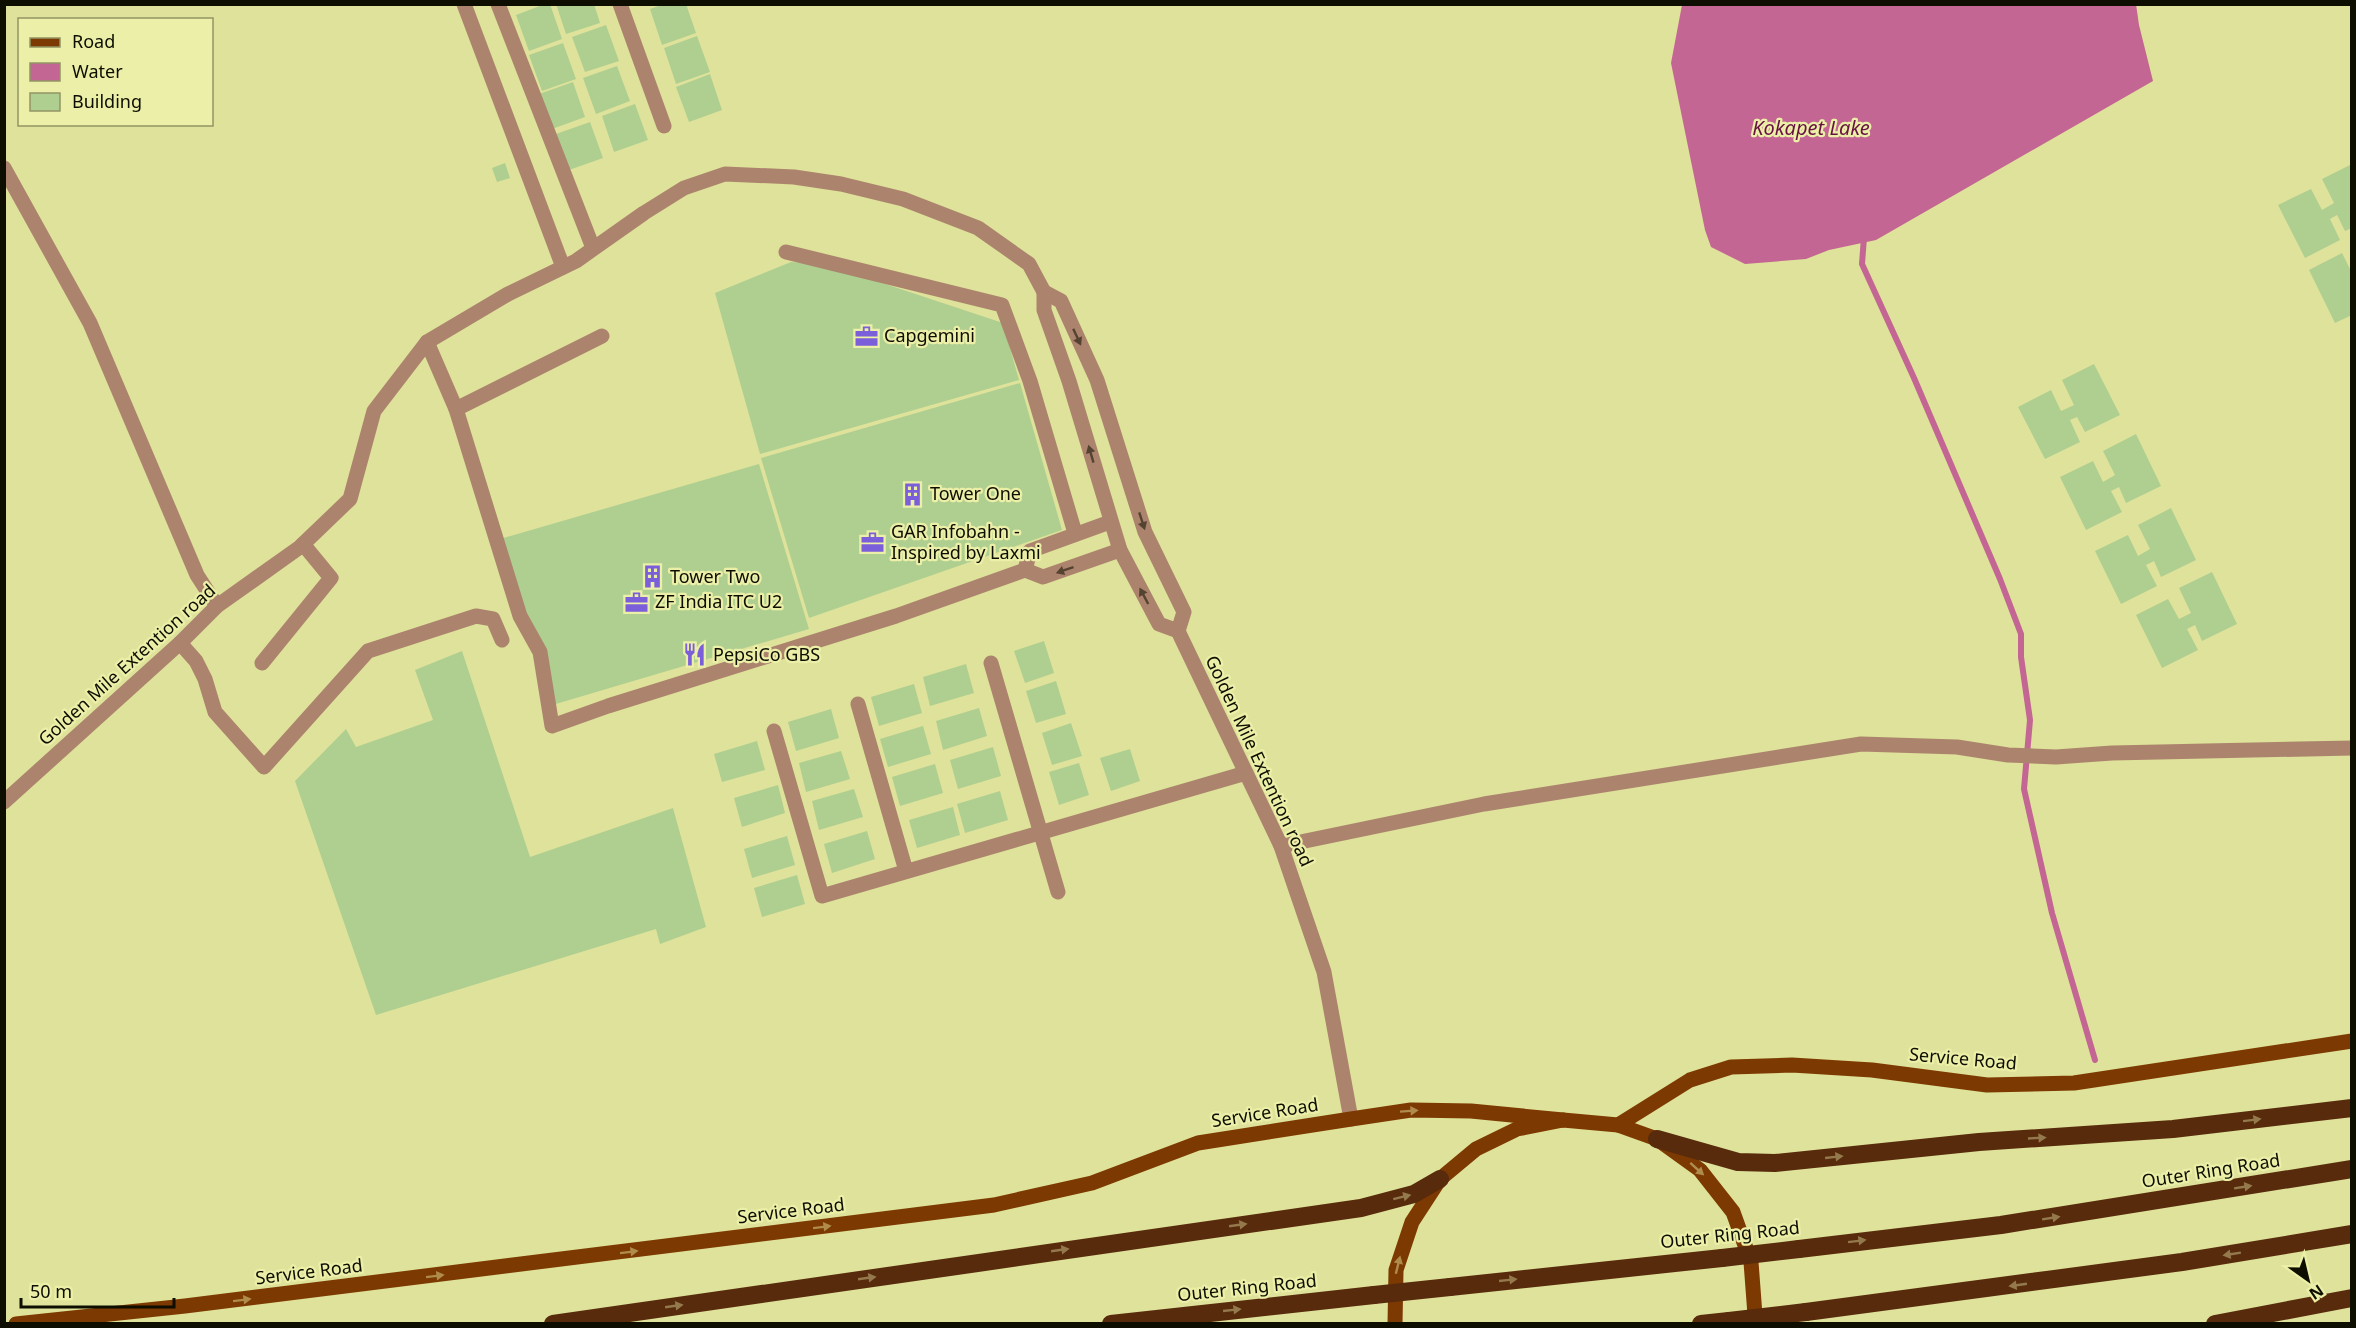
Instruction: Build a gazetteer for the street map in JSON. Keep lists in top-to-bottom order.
{
  "streets": {
    "highway": ["Outer Ring Road"],
    "main road": ["Service Road"],
    "street": ["Golden Mile Extention road"]
  },
  "crossings": [
    ["Golden Mile Extention road", "Service Road"]
  ],
  "one_way": ["Service Road"],
  "water": ["Kokapet Lake"],
  "places": {
    "office": ["Capgemini", "GAR Infobahn - Inspired by Laxmi", "ZF India ITC U2"],
    "building": ["Tower One", "Tower Two"],
    "restaurant": ["PepsiCo GBS"]
  },
  "legend": ["Road", "Water", "Building"],
  "scale_bar": "50 m",
  "north": "bottom right"
}
